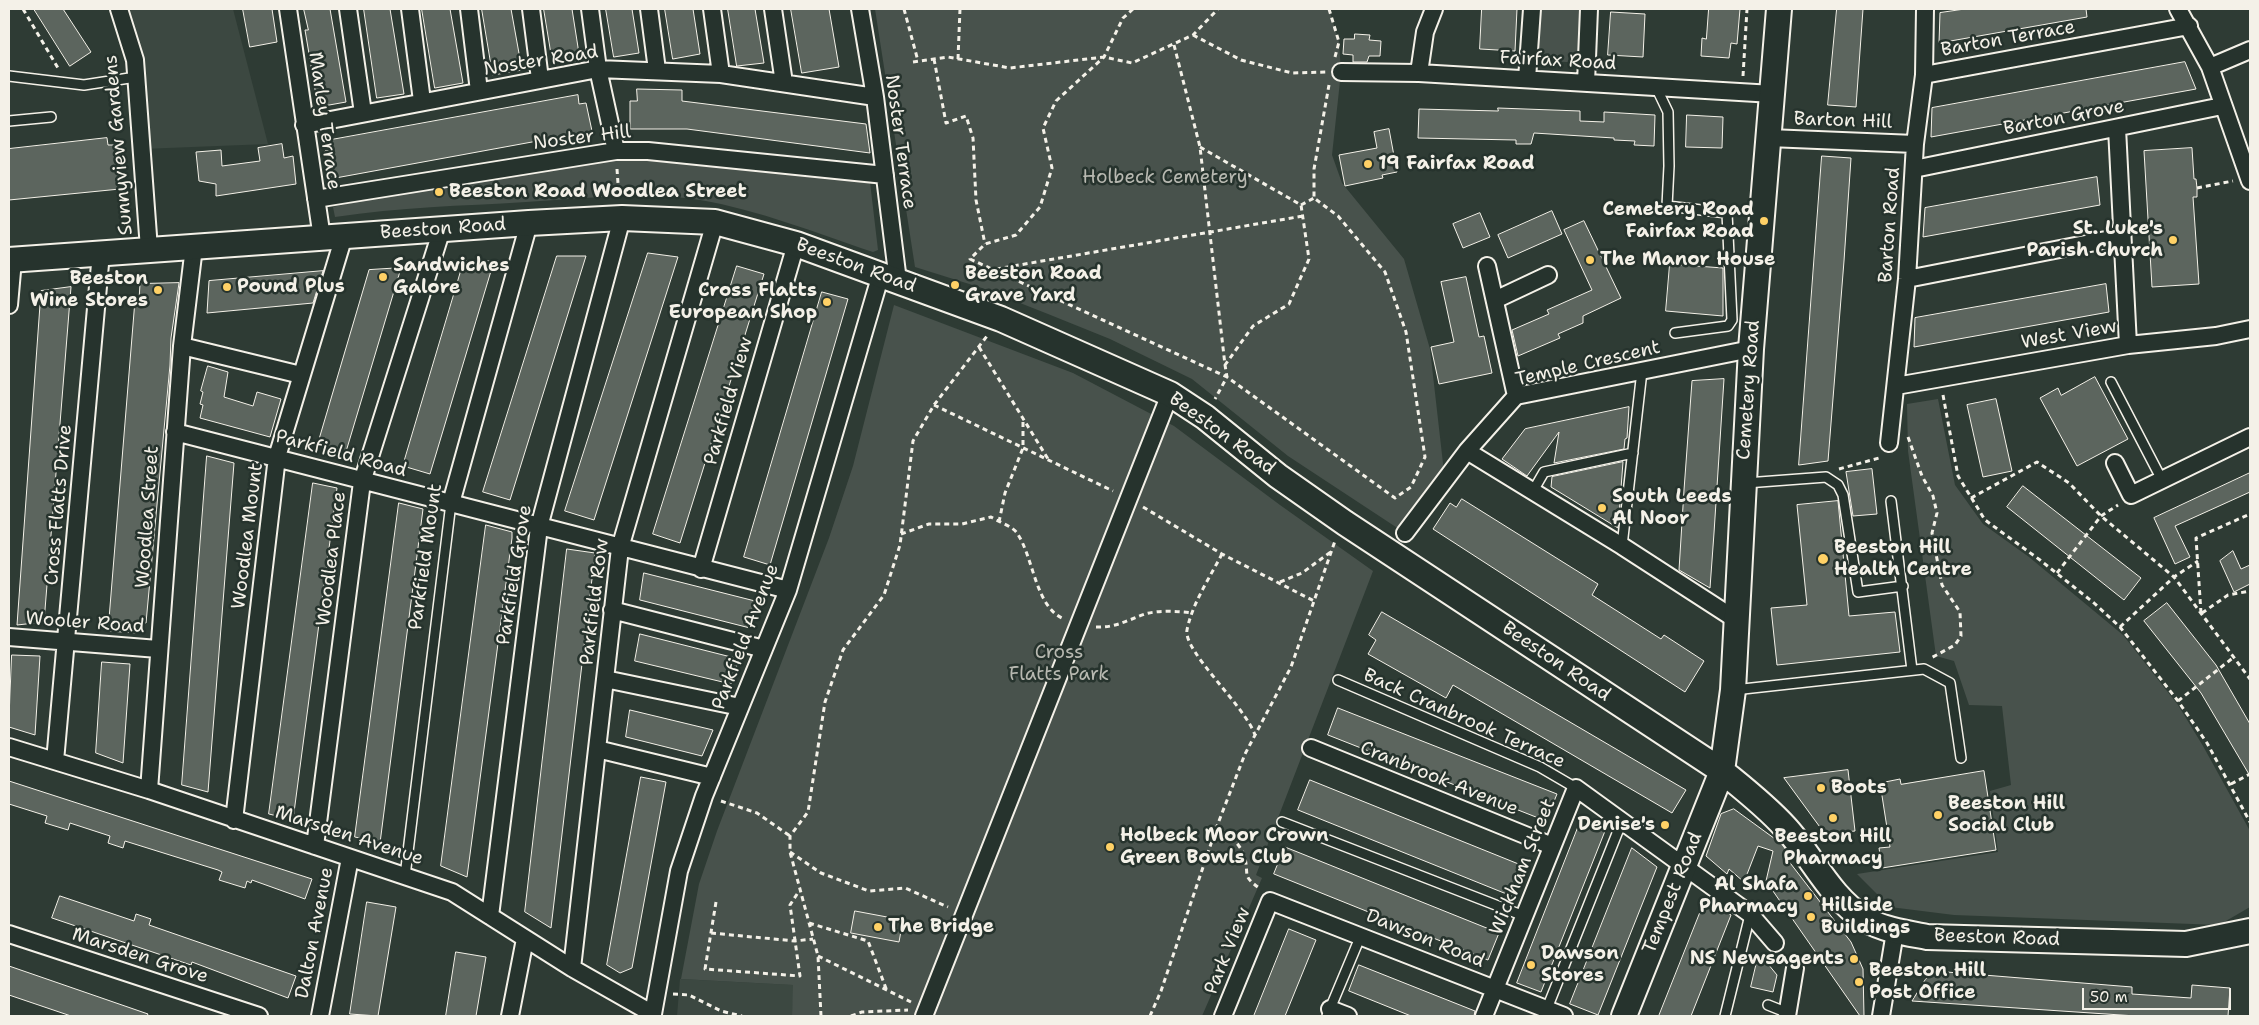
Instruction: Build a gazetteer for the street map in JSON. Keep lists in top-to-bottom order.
{
  "streets": {
    "street": [
      "Barton Terrace",
      "Noster Road",
      "Fairfax Road",
      "Barton Grove",
      "Marley Terrace",
      "Barton Hill",
      "Noster Hill",
      "Noster Terrace",
      "Sunnyview Gardens",
      "Barton Road",
      "Beeston Road",
      "West View",
      "Temple Crescent",
      "Cemetery Road",
      "Parkfield View",
      "Parkfield Road",
      "Cross Flatts Drive",
      "Woodlea Street",
      "Woodlea Mount",
      "Parkfield Mount",
      "Woodlea Place",
      "Parkfield Grove",
      "Parkfield Row",
      "Wooler Road",
      "Parkfield Avenue",
      "Cranbrook Avenue",
      "Marsden Avenue",
      "Wickham Street",
      "Tempest Road",
      "Dalton Avenue",
      "Dawson Road",
      "Park View",
      "Marsden Grove"
    ],
    "lane": ["Back Cranbrook Terrace"]
  },
  "crossings": [
    ["Barton Terrace", "Barton Road"],
    ["Noster Road", "Marley Terrace"],
    ["Noster Road", "Noster Terrace"],
    ["Fairfax Road", "Cemetery Road"],
    ["Barton Grove", "Barton Road"],
    ["Marley Terrace", "Noster Hill"],
    ["Marley Terrace", "Beeston Road"],
    ["Marley Terrace", "Woodlea Mount"],
    ["Barton Hill", "Barton Road"],
    ["Barton Hill", "Cemetery Road"],
    ["Noster Hill", "Noster Terrace"],
    ["Noster Terrace", "Beeston Road"],
    ["Noster Terrace", "Parkfield Avenue"],
    ["Sunnyview Gardens", "Beeston Road"],
    ["Barton Road", "West View"],
    ["Beeston Road", "Cemetery Road"],
    ["Beeston Road", "Parkfield View"],
    ["Beeston Road", "Cross Flatts Drive"],
    ["Beeston Road", "Woodlea Street"],
    ["Beeston Road", "Woodlea Mount"],
    ["Beeston Road", "Parkfield Mount"],
    ["Beeston Road", "Woodlea Place"],
    ["Beeston Road", "Parkfield Grove"],
    ["Beeston Road", "Parkfield Row"],
    ["Beeston Road", "Parkfield Avenue"],
    ["Beeston Road", "Tempest Road"],
    ["Temple Crescent", "Cemetery Road"],
    ["Cemetery Road", "Tempest Road"],
    ["Parkfield View", "Parkfield Road"],
    ["Parkfield Road", "Woodlea Street"],
    ["Parkfield Road", "Woodlea Mount"],
    ["Parkfield Road", "Parkfield Mount"],
    ["Parkfield Road", "Woodlea Place"],
    ["Parkfield Road", "Parkfield Grove"],
    ["Parkfield Road", "Parkfield Row"],
    ["Parkfield Road", "Parkfield Avenue"],
    ["Cross Flatts Drive", "Wooler Road"],
    ["Cross Flatts Drive", "Marsden Avenue"],
    ["Woodlea Street", "Wooler Road"],
    ["Woodlea Street", "Marsden Avenue"],
    ["Woodlea Mount", "Marsden Avenue"],
    ["Parkfield Mount", "Marsden Avenue"],
    ["Woodlea Place", "Marsden Avenue"],
    ["Parkfield Grove", "Marsden Avenue"],
    ["Parkfield Row", "Marsden Avenue"],
    ["Parkfield Avenue", "Marsden Avenue"],
    ["Back Cranbrook Terrace", "Wickham Street"],
    ["Cranbrook Avenue", "Wickham Street"],
    ["Marsden Avenue", "Dalton Avenue"],
    ["Wickham Street", "Dawson Road"],
    ["Dawson Road", "Park View"]
  ],
  "parks": ["Holbeck Cemetery", "Cross Flatts Park"],
  "places": [
    "19 Fairfax Road",
    "Beeston Road Woodlea Street",
    "Cemetery Road Fairfax Road",
    "St. Luke's Parish Church",
    "The Manor House",
    "Sandwiches Galore",
    "Beeston Road Grave Yard",
    "Pound Plus",
    "Beeston Wine Stores",
    "Cross Flatts European Shop",
    "South Leeds Al Noor",
    "Beeston Hill Health Centre",
    "Boots",
    "Beeston Hill Social Club",
    "Beeston Hill Pharmacy",
    "Denise's",
    "Holbeck Moor Crown Green Bowls Club",
    "Al Shafa Pharmacy",
    "Hillside Buildings",
    "The Bridge",
    "NS Newsagents",
    "Dawson Stores",
    "Beeston Hill Post Office"
  ],
  "scale_bar": "50 m"
}
